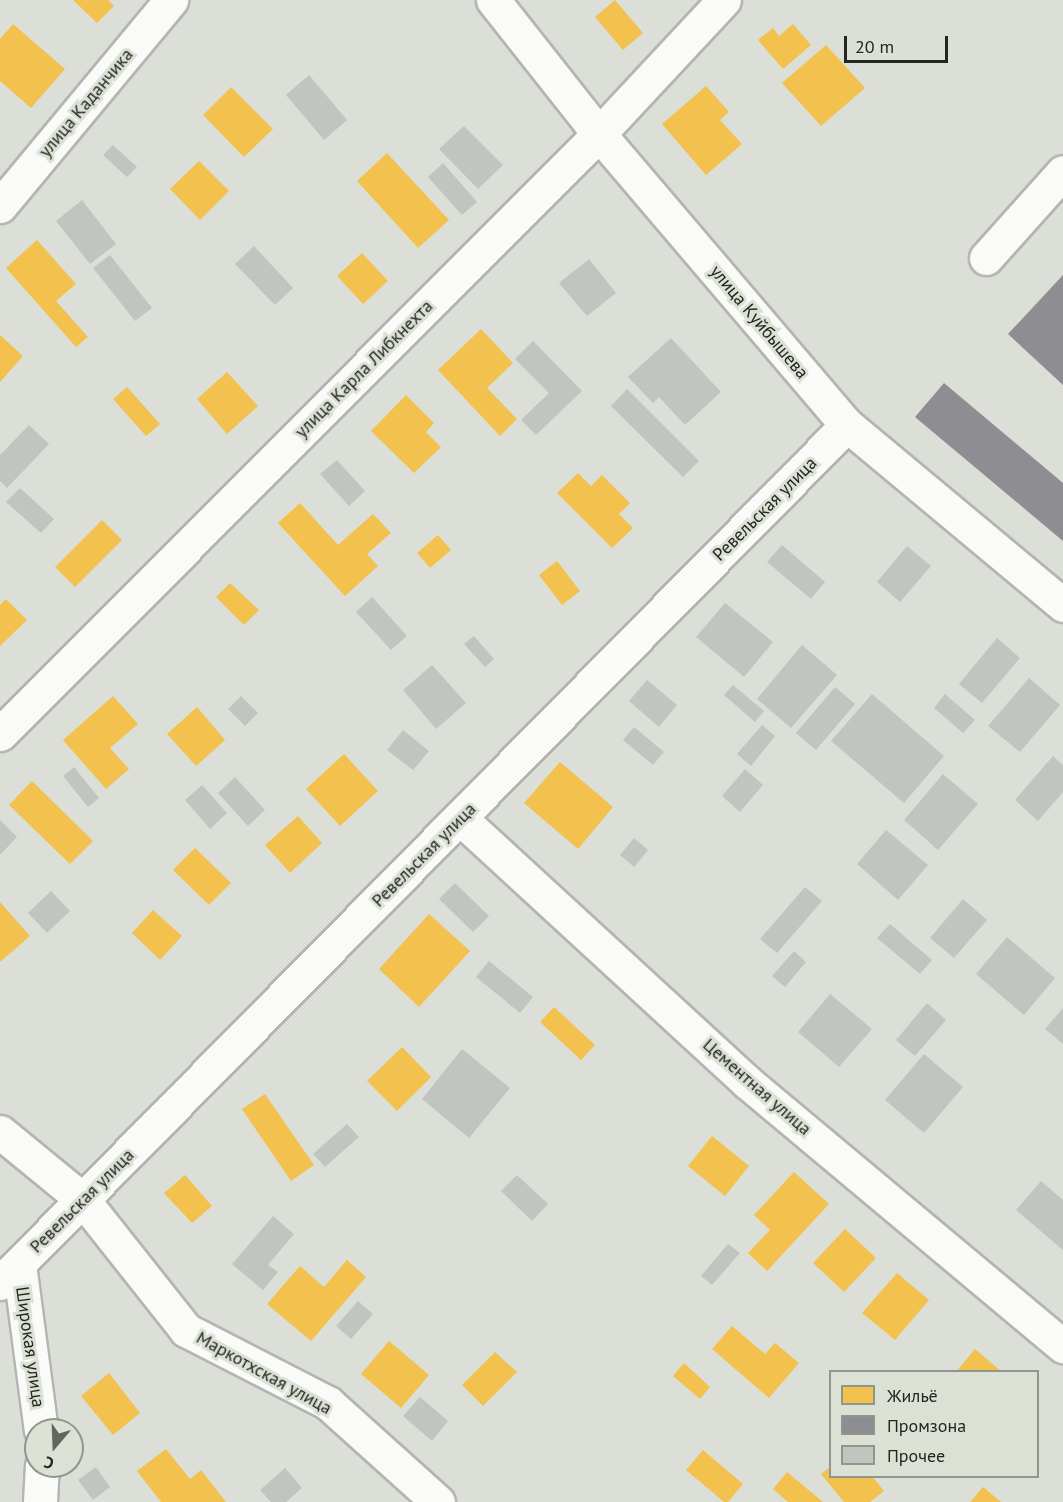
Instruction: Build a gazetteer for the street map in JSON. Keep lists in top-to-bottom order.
{
  "streets": {
    "street": [
      "улица Каданчика",
      "улица Куйбышева",
      "улица Карла Либкнехта",
      "Ревельская улица",
      "Цементная улица",
      "Широкая улица",
      "Маркотхская улица"
    ]
  },
  "crossings": [
    ["улица Куйбышева", "улица Карла Либкнехта"],
    ["улица Куйбышева", "Ревельская улица"],
    ["Ревельская улица", "Цементная улица"],
    ["Ревельская улица", "Широкая улица"],
    ["Ревельская улица", "Маркотхская улица"]
  ],
  "legend": ["Жильё", "Промзона", "Прочее"],
  "scale_bar": "20 m",
  "north": "bottom"
}
